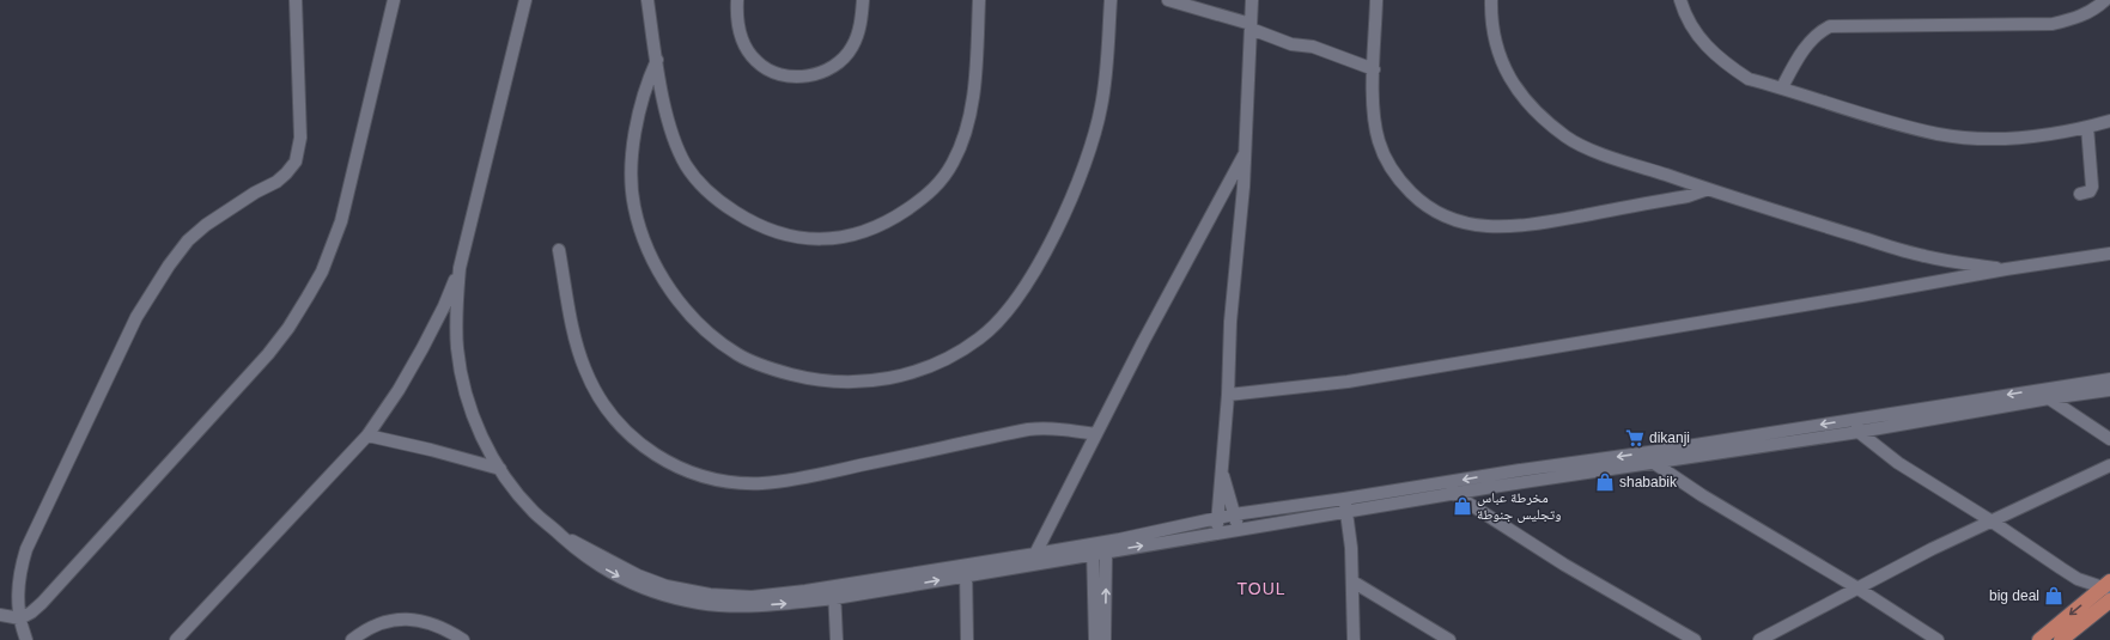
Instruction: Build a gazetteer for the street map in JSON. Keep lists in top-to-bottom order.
{
  "districts": ["TOUL"],
  "places": {
    "supermarket": ["dikanji"],
    "shop": ["shababik", "مخرطة عباس وتجليس جنوطة", "big deal"]
  }
}
